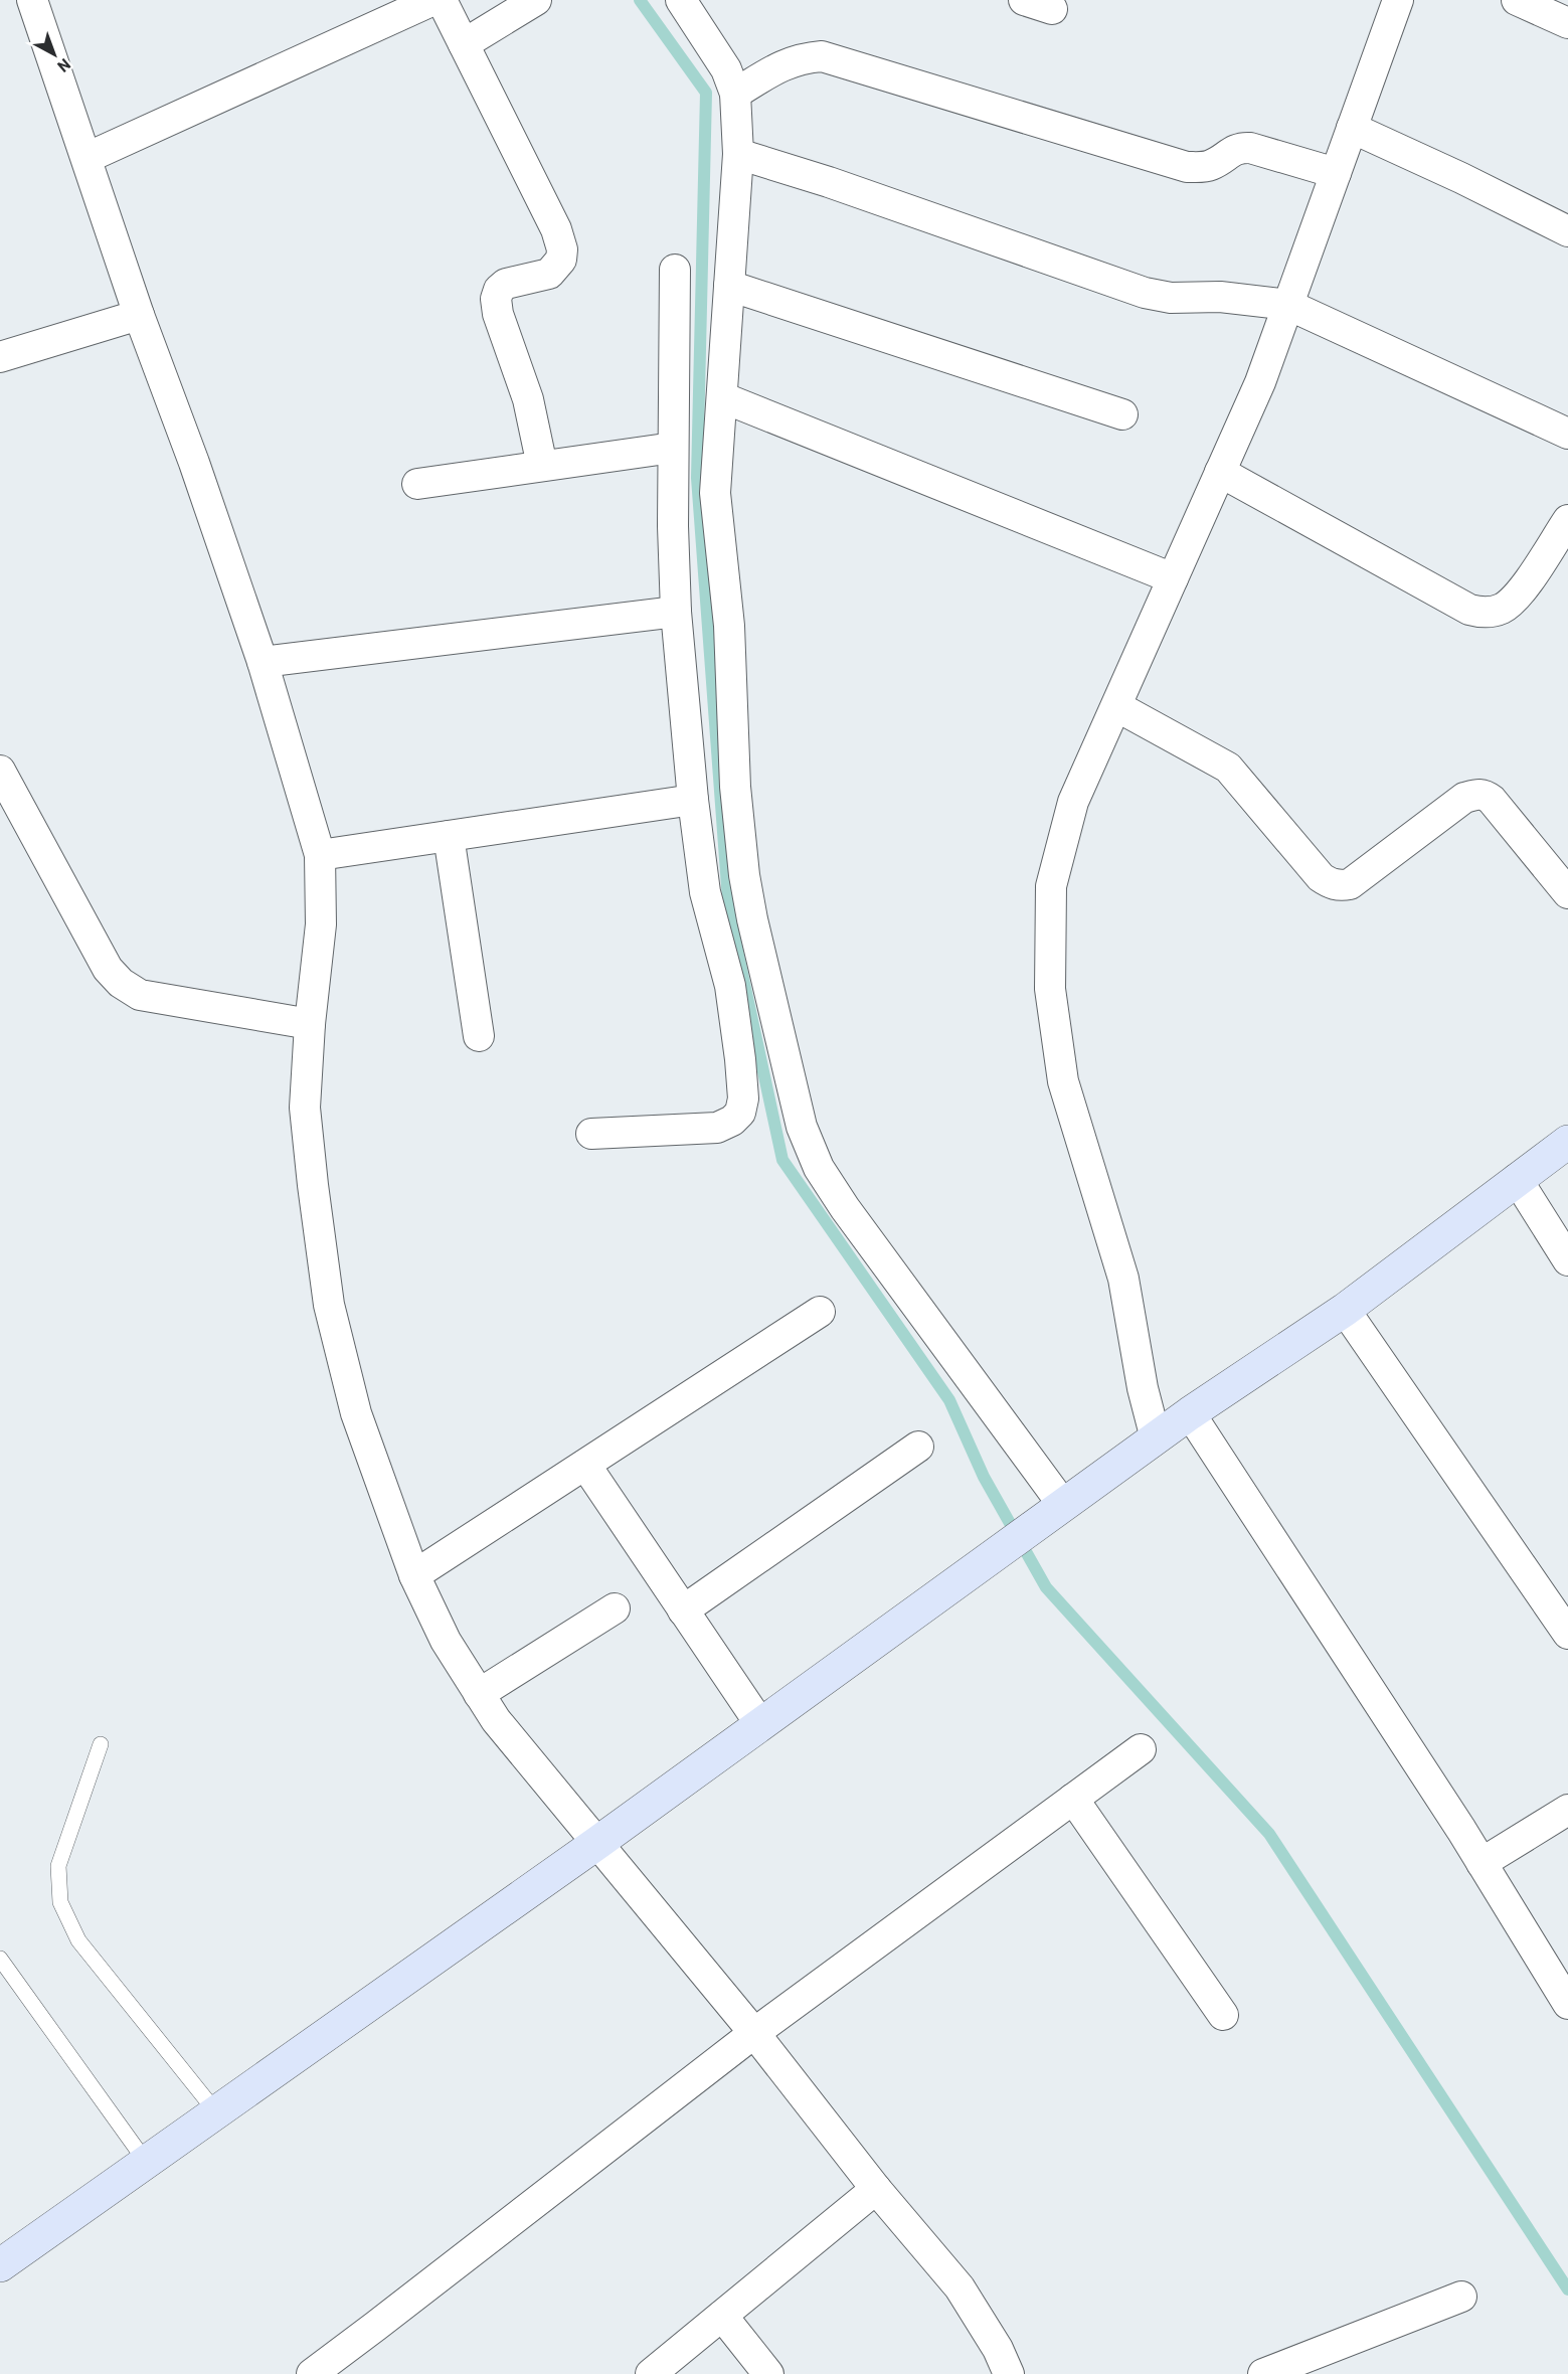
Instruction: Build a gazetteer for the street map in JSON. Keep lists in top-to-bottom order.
{
  "north": "bottom right"
}
